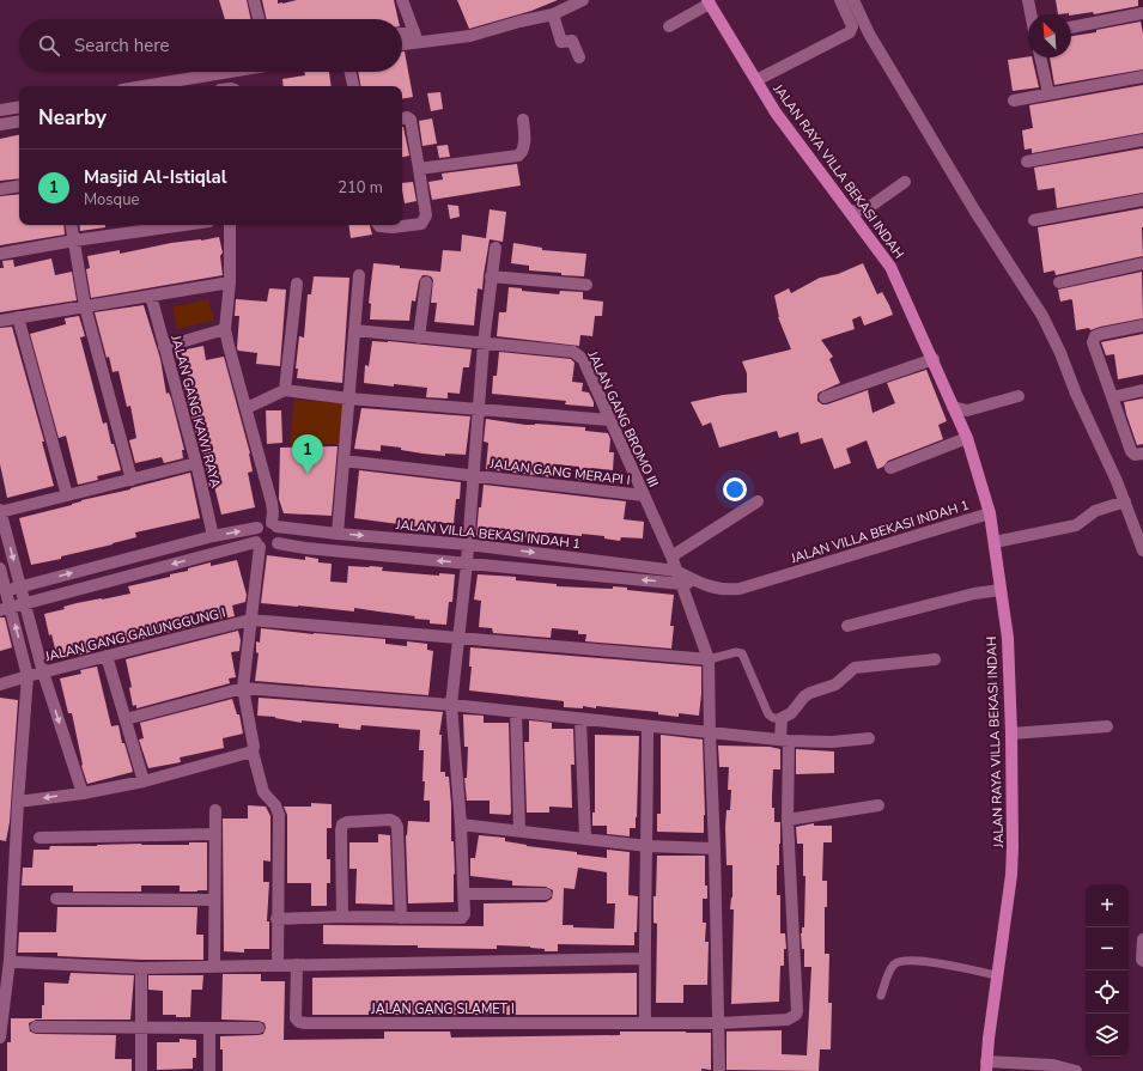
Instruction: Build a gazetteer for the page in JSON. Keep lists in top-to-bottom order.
{
  "streets": {
    "main road": ["JALAN RAYA VILLA BEKASI INDAH"],
    "street": [
      "JALAN GANG KAWI RAYA",
      "JALAN GANG BROMO III",
      "JALAN GANG MERAPI I",
      "JALAN VILLA BEKASI INDAH 1",
      "JALAN GANG GALUNGGUNG I",
      "JALAN GANG SLAMET I"
    ]
  },
  "crossings": [
    ["JALAN RAYA VILLA BEKASI INDAH", "JALAN VILLA BEKASI INDAH 1"],
    ["JALAN GANG BROMO III", "JALAN GANG MERAPI I"],
    ["JALAN GANG BROMO III", "JALAN VILLA BEKASI INDAH 1"],
    ["JALAN GANG BROMO III", "JALAN GANG GALUNGGUNG I"],
    ["JALAN GANG BROMO III", "JALAN GANG SLAMET I"]
  ],
  "north": "top left",
  "page": {
    "search": "Search here",
    "heading": "Nearby",
    "list": [
      {
        "mark": "1",
        "name": "Masjid Al-Istiqlal",
        "note": "Mosque",
        "value": "210 m"
      }
    ],
    "pins": "1",
    "map_buttons": ["+", "−"]
  }
}
